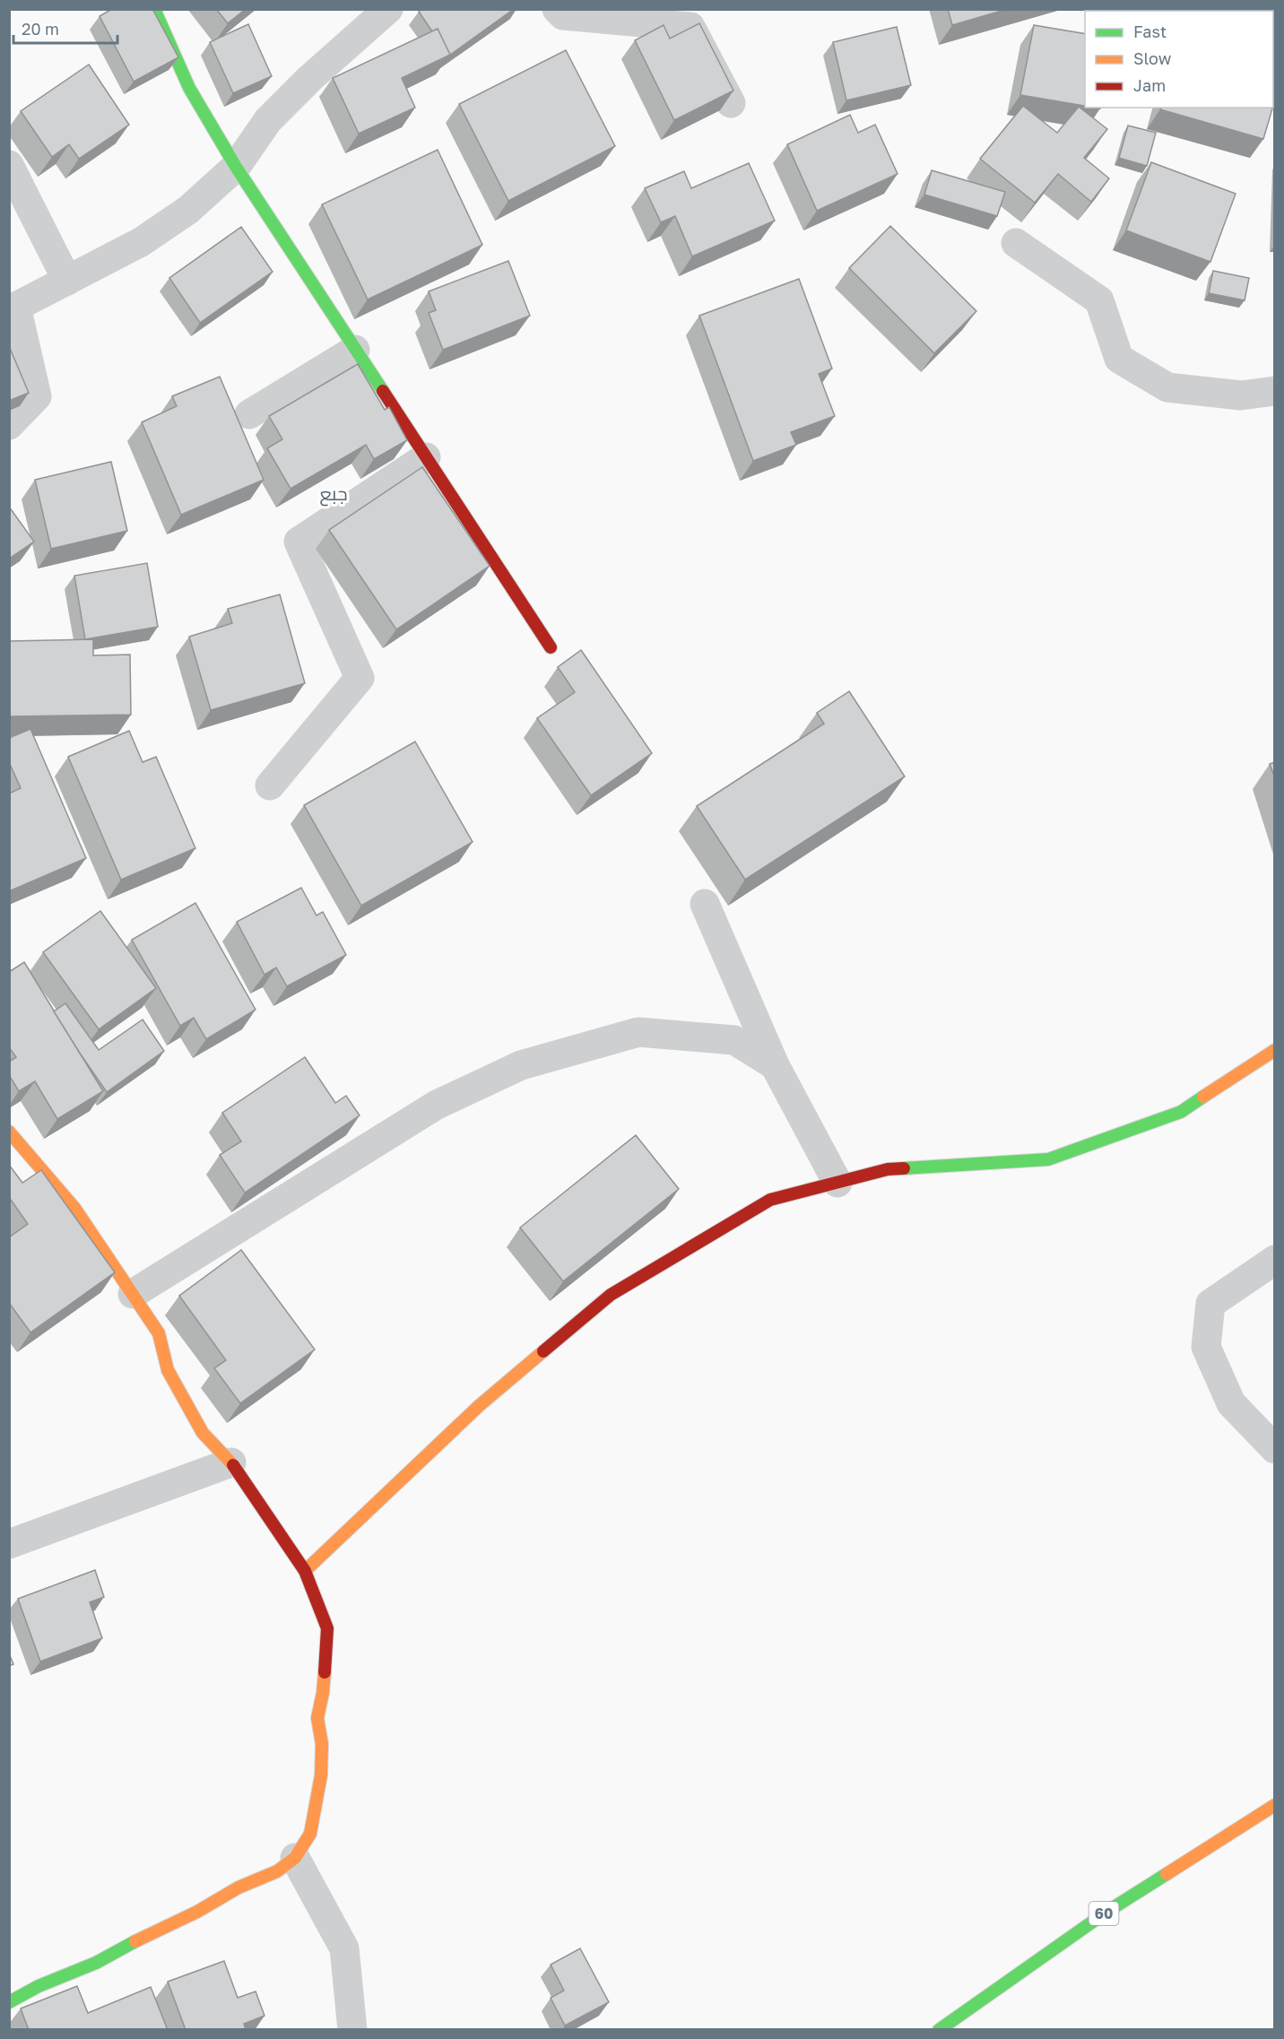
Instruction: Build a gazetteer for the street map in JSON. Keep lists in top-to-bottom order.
{
  "streets": {
    "main road": ["60"]
  },
  "districts": ["جبع"],
  "legend": ["Fast", "Slow", "Jam"],
  "scale_bar": "20 m"
}
